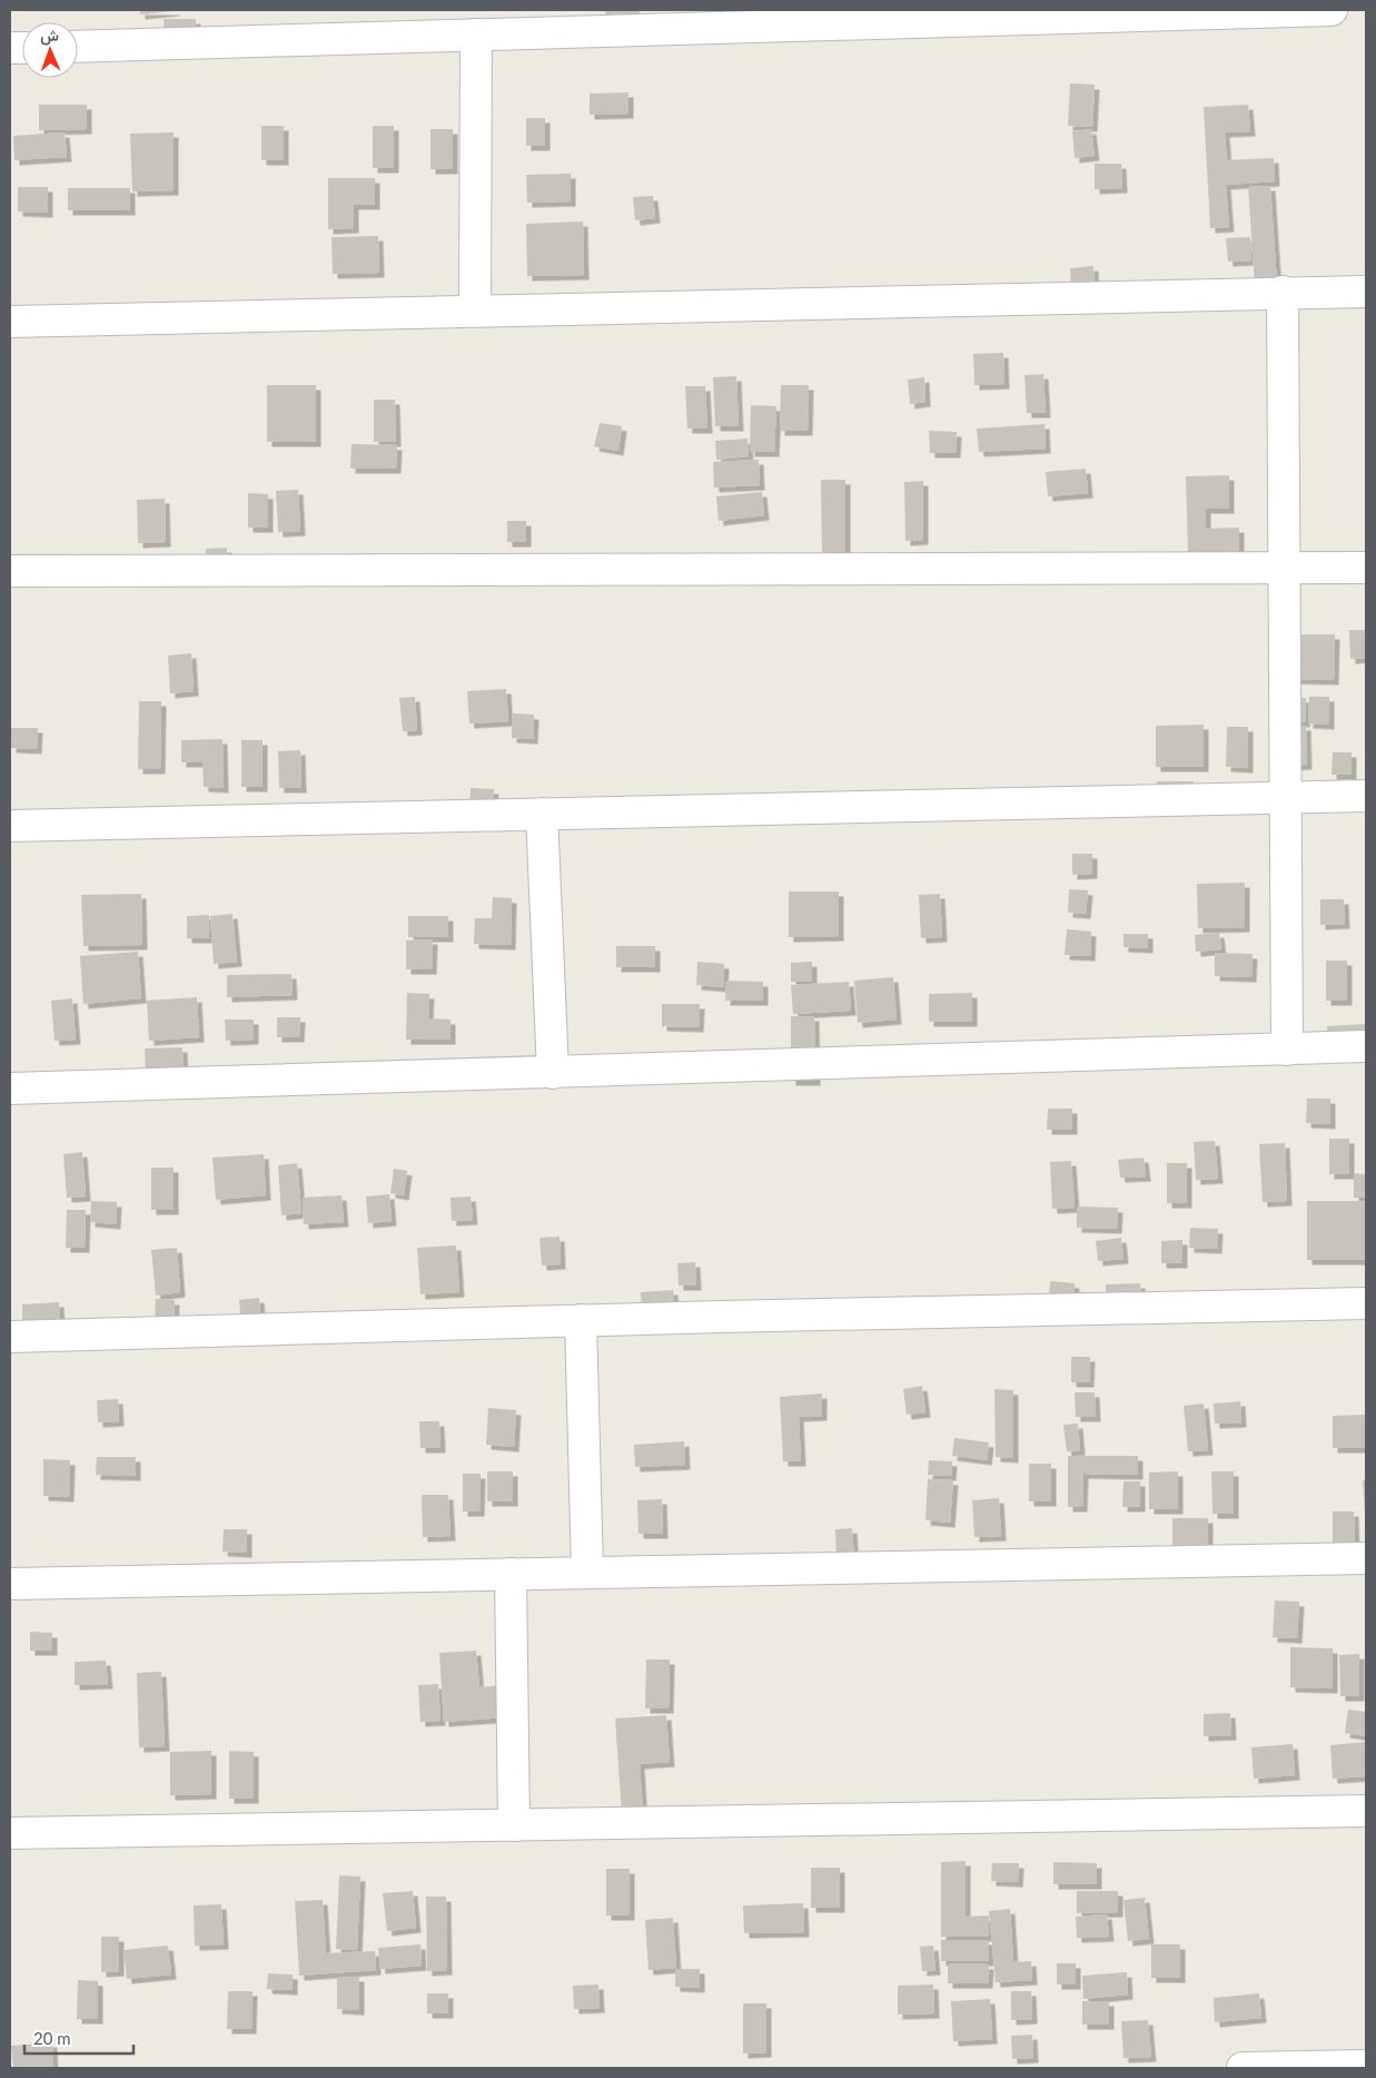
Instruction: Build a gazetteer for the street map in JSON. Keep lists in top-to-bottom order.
{
  "scale_bar": "20 m",
  "north": "top"
}
